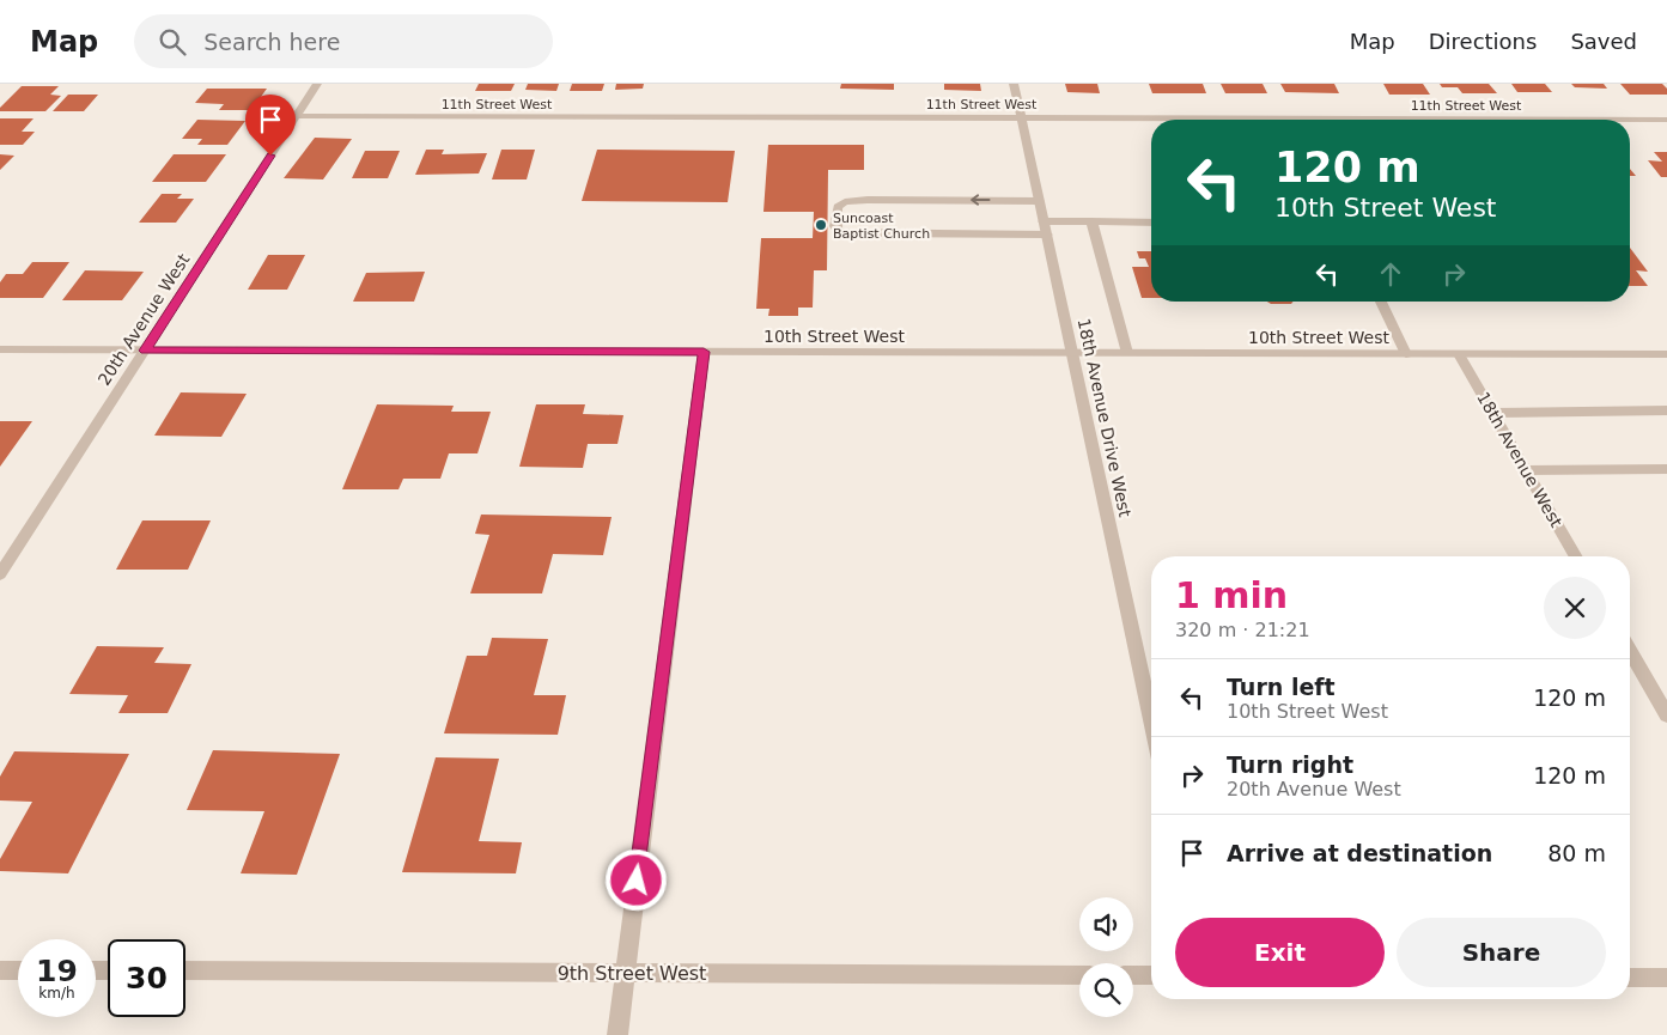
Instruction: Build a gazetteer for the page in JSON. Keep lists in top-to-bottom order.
{
  "streets": {
    "street": [
      "11th Street West",
      "20th Avenue West",
      "10th Street West",
      "18th Avenue Drive West",
      "18th Avenue West",
      "9th Street West"
    ]
  },
  "crossings": [
    ["11th Street West", "20th Avenue West"],
    ["11th Street West", "18th Avenue Drive West"],
    ["20th Avenue West", "10th Street West"],
    ["10th Street West", "18th Avenue Drive West"],
    ["10th Street West", "18th Avenue West"]
  ],
  "places": ["Suncoast Baptist Church"],
  "page": {
    "header": "Map",
    "search": "Search here",
    "nav": ["Map", "Directions", "Saved"],
    "turn": ["120 m", "10th Street West"],
    "heading": ["1 min", "320 m · 21:21"],
    "list": [
      {
        "name": "Turn left",
        "note": "10th Street West",
        "value": "120 m"
      },
      {
        "name": "Turn right",
        "note": "20th Avenue West",
        "value": "120 m"
      },
      {
        "name": "Arrive at destination",
        "value": "80 m"
      }
    ],
    "buttons": ["Exit", "Share"],
    "speed": "19 km/h",
    "limit": "30"
  }
}
